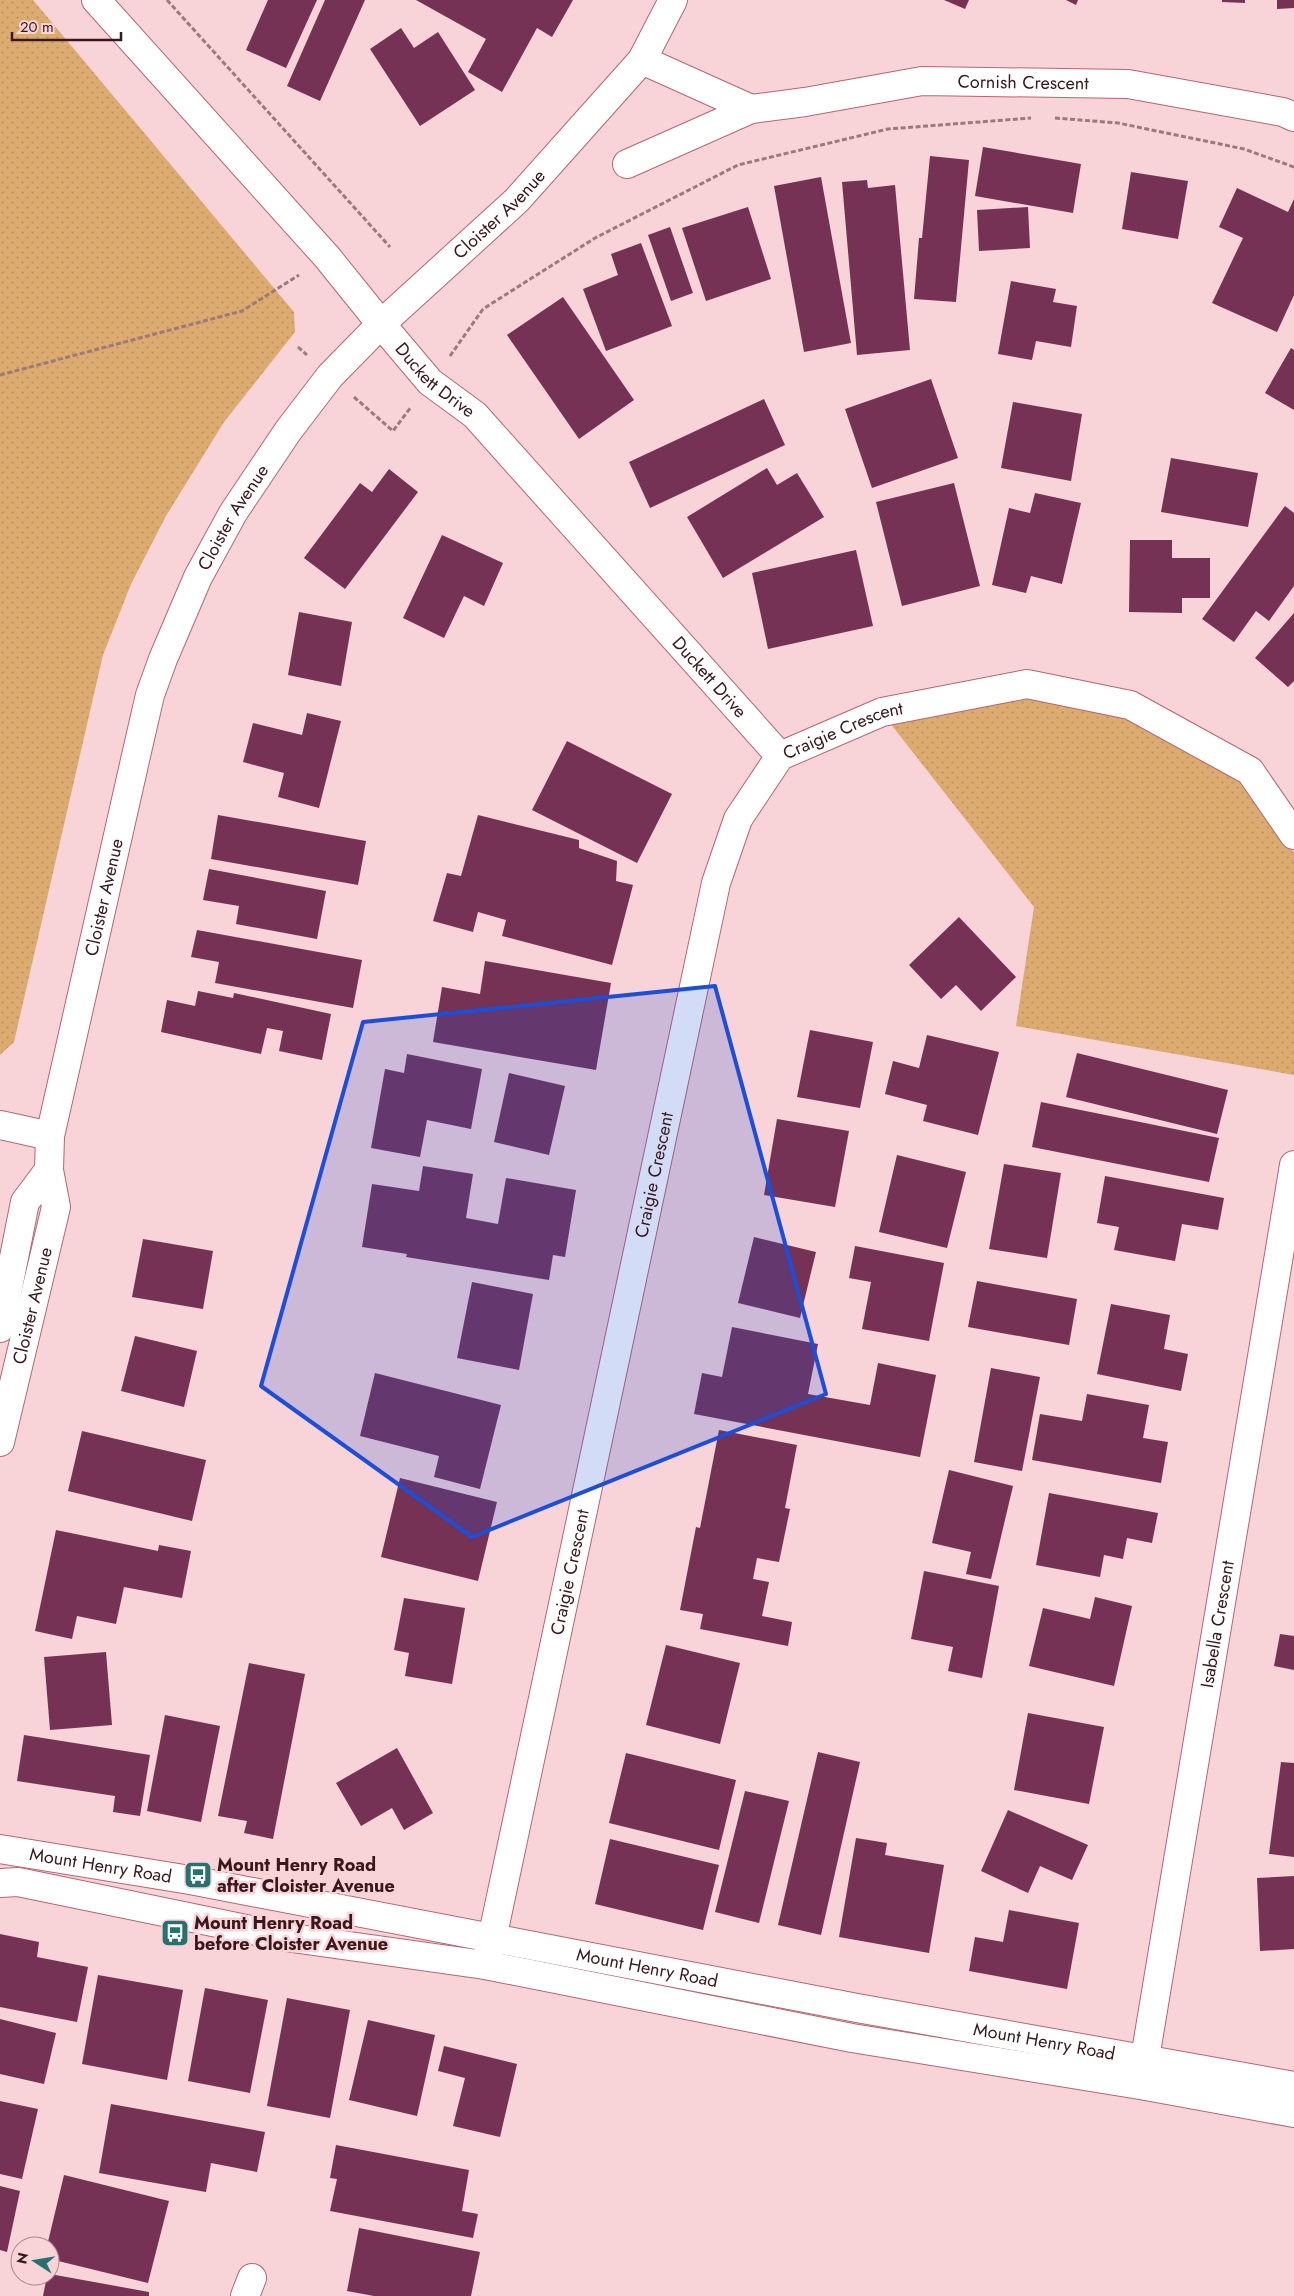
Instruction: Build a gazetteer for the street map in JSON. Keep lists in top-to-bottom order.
{
  "streets": {
    "street": [
      "Cornish Crescent",
      "Cloister Avenue",
      "Duckett Drive",
      "Craigie Crescent",
      "Isabella Crescent",
      "Mount Henry Road"
    ]
  },
  "crossings": [
    ["Cloister Avenue", "Duckett Drive"],
    ["Duckett Drive", "Craigie Crescent"],
    ["Craigie Crescent", "Mount Henry Road"],
    ["Isabella Crescent", "Mount Henry Road"]
  ],
  "places": {
    "bus stop": ["Mount Henry Road after Cloister Avenue", "Mount Henry Road before Cloister Avenue"]
  },
  "scale_bar": "20 m",
  "north": "left"
}
